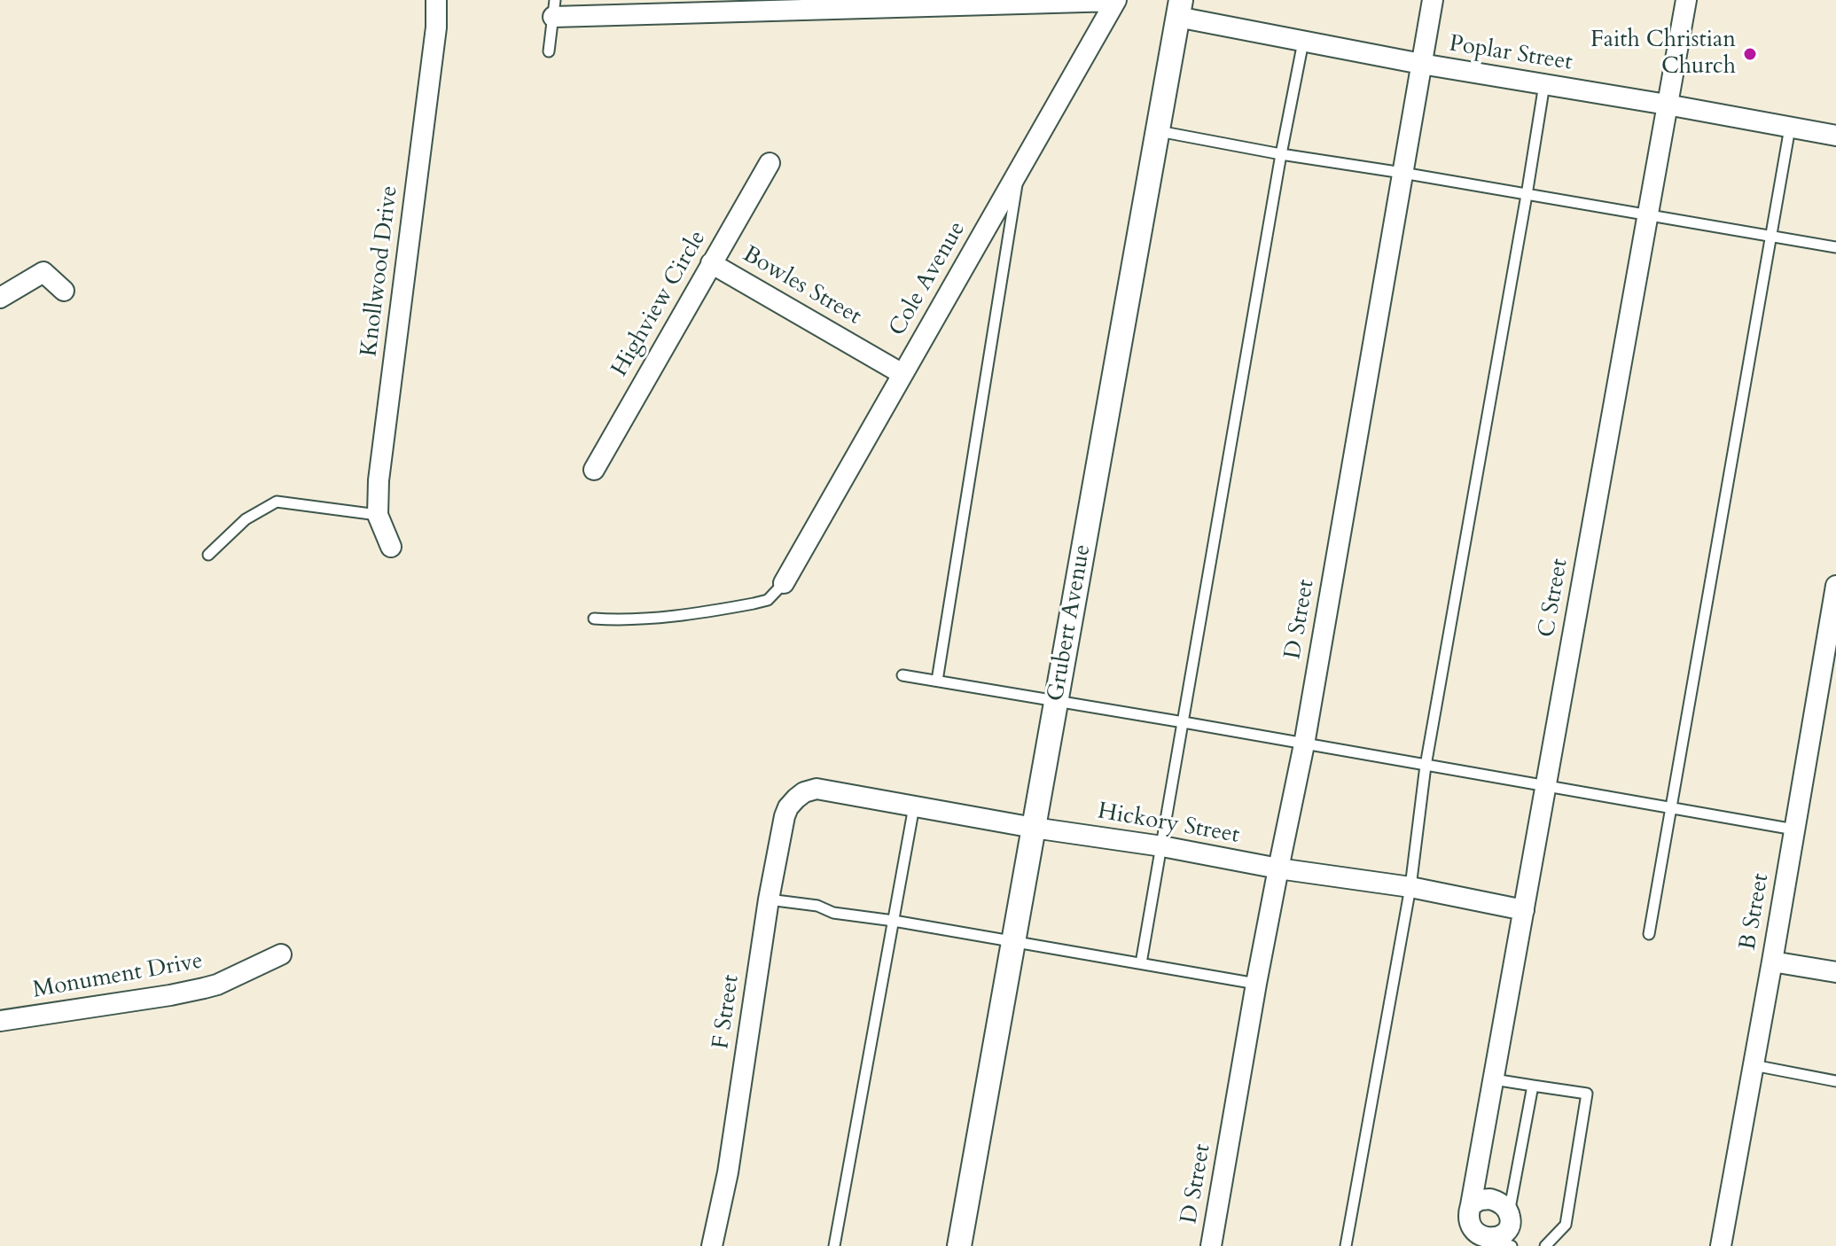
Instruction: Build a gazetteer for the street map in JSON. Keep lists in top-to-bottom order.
{
  "streets": {
    "street": [
      "Poplar Street",
      "Knollwood Drive",
      "Cole Avenue",
      "Bowles Street",
      "Highview Circle",
      "C Street",
      "D Street",
      "Grubert Avenue",
      "Hickory Street",
      "B Street",
      "Monument Drive",
      "F Street"
    ]
  },
  "crossings": [
    ["Poplar Street", "C Street"],
    ["Poplar Street", "D Street"],
    ["Poplar Street", "Grubert Avenue"],
    ["Cole Avenue", "Bowles Street"],
    ["Bowles Street", "Highview Circle"],
    ["C Street", "Hickory Street"],
    ["D Street", "Hickory Street"],
    ["Grubert Avenue", "Hickory Street"],
    ["Hickory Street", "F Street"]
  ],
  "places": ["Faith Christian Church"]
}
